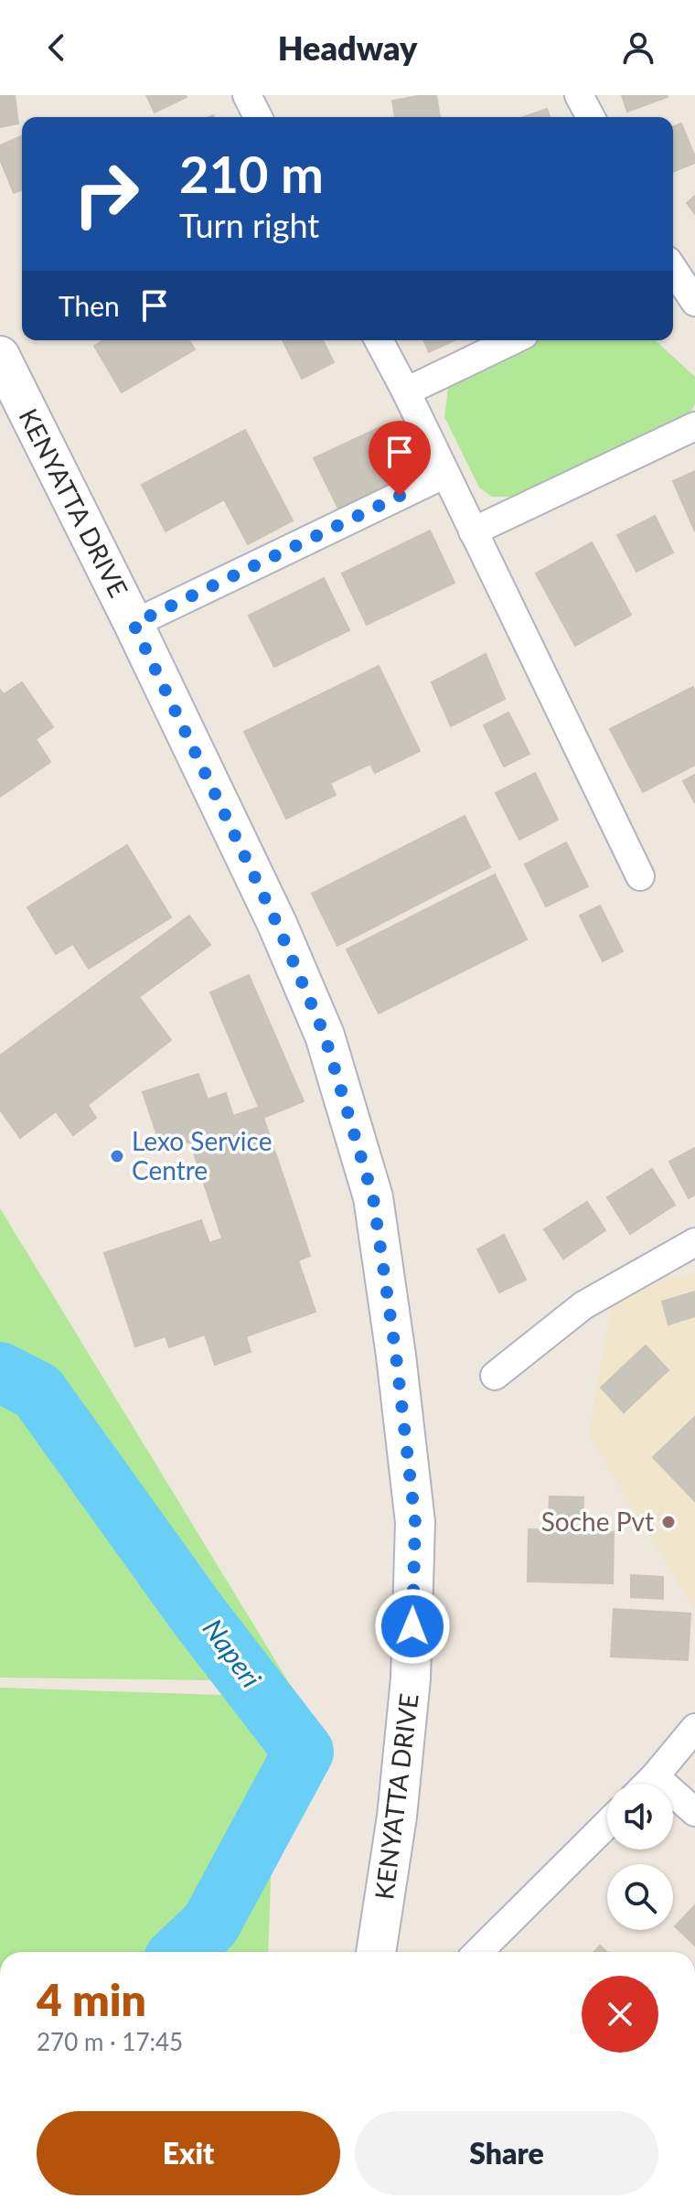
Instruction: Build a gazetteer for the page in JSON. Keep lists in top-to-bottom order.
{
  "streets": {
    "main road": ["KENYATTA DRIVE"]
  },
  "water": ["Naperi"],
  "places": ["Lexo Service Centre", "Soche Pvt"],
  "page": {
    "header": "Headway",
    "turn": ["210 m", "Turn right"],
    "then": "Then",
    "heading": ["4 min", "270 m · 17:45"],
    "buttons": ["Exit", "Share"]
  }
}
